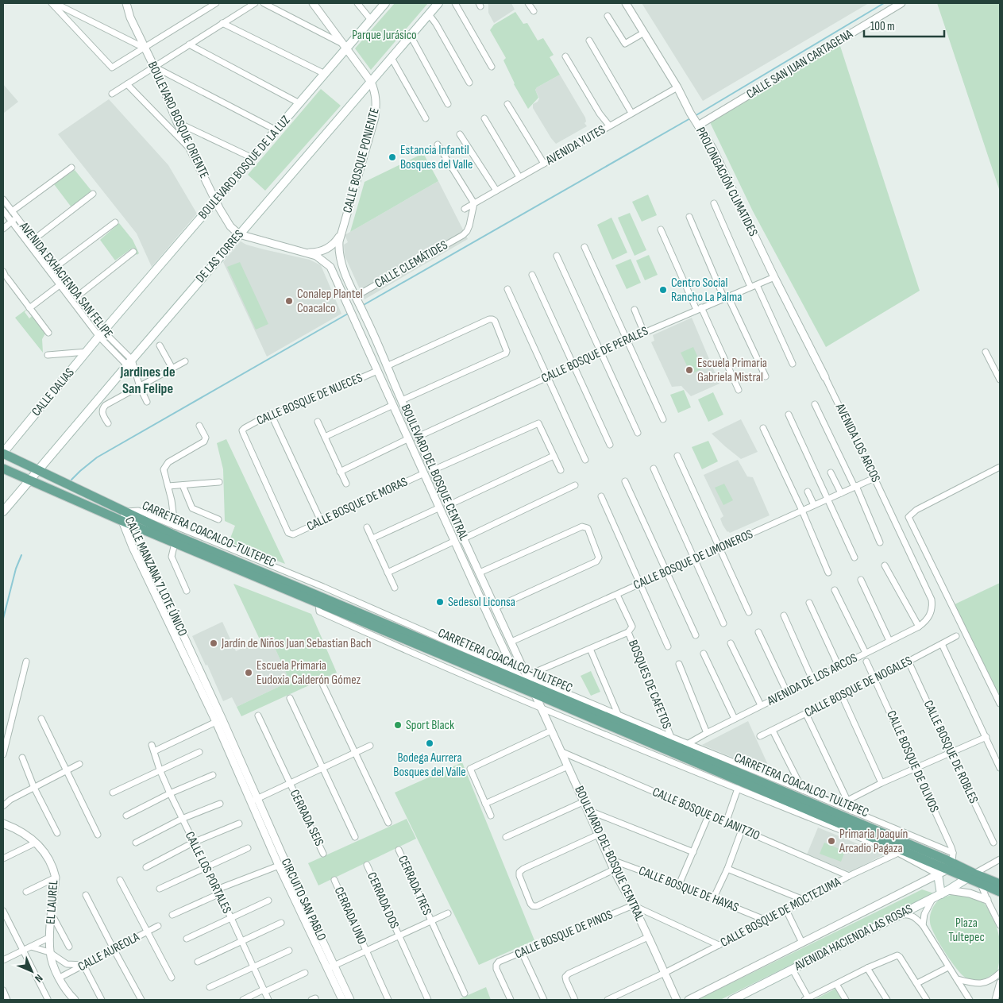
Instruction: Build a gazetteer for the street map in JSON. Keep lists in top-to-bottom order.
{
  "streets": {
    "main road": [
      "BOULEVARD BOSQUE DE LA LUZ",
      "DE LAS TORRES",
      "CALLE DALIAS",
      "CARRETERA COACALCO-TULTEPEC",
      "AVENIDA HACIENDA LAS ROSAS"
    ],
    "street": [
      "CALLE SAN JUAN CARTAGENA",
      "BOULEVARD BOSQUE ORIENTE",
      "AVENIDA YUTES",
      "CALLE BOSQUE PONIENTE",
      "PROLONGACIÓN CLIMATIDES",
      "CALLE CLEMÁTIDES",
      "AVENIDA EXHACIENDA SAN FELIPE",
      "CALLE BOSQUE DE PERALES",
      "CALLE BOSQUE DE NUECES",
      "AVENIDA LOS ARCOS",
      "BOULEVARD DEL BOSQUE CENTRAL",
      "CALLE BOSQUE DE MORAS",
      "CALLE BOSQUE DE LIMONEROS",
      "CALLE MANZANA 7 LOTE ÚNICO",
      "AVENIDA DE LOS ARCOS",
      "BOSQUES DE CAFETOS",
      "CALLE BOSQUE DE NOGALES",
      "CALLE BOSQUE DE ROBLES",
      "CALLE BOSQUE DE OLIVOS",
      "CALLE BOSQUE DE JANITZIO",
      "CERRADA SEIS",
      "CALLE LOS PORTALES",
      "CERRADA TRES",
      "CALLE BOSQUE DE HAYAS",
      "CIRCUITO SAN PABLO",
      "CERRADA DOS",
      "EL LAUREL",
      "CALLE BOSQUE DE MOCTEZUMA",
      "CERRADA UNO",
      "CALLE BOSQUE DE PINOS",
      "CALLE AUREOLA"
    ]
  },
  "crossings": [
    ["CALLE SAN JUAN CARTAGENA", "PROLONGACIÓN CLIMATIDES"],
    ["BOULEVARD BOSQUE ORIENTE", "BOULEVARD BOSQUE DE LA LUZ"],
    ["BOULEVARD BOSQUE ORIENTE", "DE LAS TORRES"],
    ["AVENIDA YUTES", "PROLONGACIÓN CLIMATIDES"],
    ["AVENIDA YUTES", "CALLE CLEMÁTIDES"],
    ["CALLE BOSQUE PONIENTE", "BOULEVARD BOSQUE DE LA LUZ"],
    ["CALLE BOSQUE PONIENTE", "DE LAS TORRES"],
    ["CALLE BOSQUE PONIENTE", "BOULEVARD DEL BOSQUE CENTRAL"],
    ["BOULEVARD BOSQUE DE LA LUZ", "AVENIDA EXHACIENDA SAN FELIPE"],
    ["BOULEVARD BOSQUE DE LA LUZ", "CALLE DALIAS"],
    ["PROLONGACIÓN CLIMATIDES", "CALLE BOSQUE DE PERALES"],
    ["PROLONGACIÓN CLIMATIDES", "AVENIDA LOS ARCOS"],
    ["DE LAS TORRES", "AVENIDA EXHACIENDA SAN FELIPE"],
    ["DE LAS TORRES", "CARRETERA COACALCO-TULTEPEC"],
    ["CALLE CLEMÁTIDES", "BOULEVARD DEL BOSQUE CENTRAL"],
    ["AVENIDA EXHACIENDA SAN FELIPE", "CALLE DALIAS"],
    ["CALLE BOSQUE DE PERALES", "AVENIDA LOS ARCOS"],
    ["CALLE BOSQUE DE PERALES", "BOULEVARD DEL BOSQUE CENTRAL"],
    ["CALLE DALIAS", "CARRETERA COACALCO-TULTEPEC"],
    ["CALLE BOSQUE DE NUECES", "BOULEVARD DEL BOSQUE CENTRAL"],
    ["CALLE BOSQUE DE NUECES", "CALLE BOSQUE DE MORAS"],
    ["AVENIDA LOS ARCOS", "CALLE BOSQUE DE LIMONEROS"],
    ["AVENIDA LOS ARCOS", "AVENIDA DE LOS ARCOS"],
    ["BOULEVARD DEL BOSQUE CENTRAL", "CALLE BOSQUE DE MORAS"],
    ["BOULEVARD DEL BOSQUE CENTRAL", "CARRETERA COACALCO-TULTEPEC"],
    ["BOULEVARD DEL BOSQUE CENTRAL", "CALLE BOSQUE DE LIMONEROS"],
    ["BOULEVARD DEL BOSQUE CENTRAL", "CALLE BOSQUE DE JANITZIO"],
    ["BOULEVARD DEL BOSQUE CENTRAL", "CALLE BOSQUE DE HAYAS"],
    ["BOULEVARD DEL BOSQUE CENTRAL", "CALLE BOSQUE DE MOCTEZUMA"],
    ["BOULEVARD DEL BOSQUE CENTRAL", "CALLE BOSQUE DE PINOS"],
    ["CARRETERA COACALCO-TULTEPEC", "CALLE MANZANA 7 LOTE ÚNICO"],
    ["CARRETERA COACALCO-TULTEPEC", "CALLE BOSQUE DE OLIVOS"],
    ["CARRETERA COACALCO-TULTEPEC", "AVENIDA HACIENDA LAS ROSAS"],
    ["CALLE BOSQUE DE LIMONEROS", "BOSQUES DE CAFETOS"],
    ["CALLE MANZANA 7 LOTE ÚNICO", "CIRCUITO SAN PABLO"],
    ["CALLE BOSQUE DE NOGALES", "CALLE BOSQUE DE ROBLES"],
    ["CALLE BOSQUE DE NOGALES", "CALLE BOSQUE DE OLIVOS"],
    ["CALLE BOSQUE DE JANITZIO", "CALLE BOSQUE DE MOCTEZUMA"],
    ["CALLE BOSQUE DE HAYAS", "CALLE BOSQUE DE MOCTEZUMA"],
    ["EL LAUREL", "CALLE AUREOLA"]
  ],
  "districts": ["Jardines de San Felipe"],
  "parks": ["Parque Jurásico", "Plaza Tultepec"],
  "places": [
    "Estancia Infantil Bosques del Valle",
    "Centro Social Rancho La Palma",
    "Conalep Plantel Coacalco",
    "Escuela Primaria Gabriela Mistral",
    "Sedesol Liconsa",
    "Jardín de Niños Juan Sebastian Bach",
    "Escuela Primaria Eudoxia Calderón Gómez",
    "Sport Black",
    "Bodega Aurrera Bosques del Valle",
    "Primaria Joaquín Arcadio Pagaza"
  ],
  "scale_bar": "100 m",
  "north": "bottom right"
}
